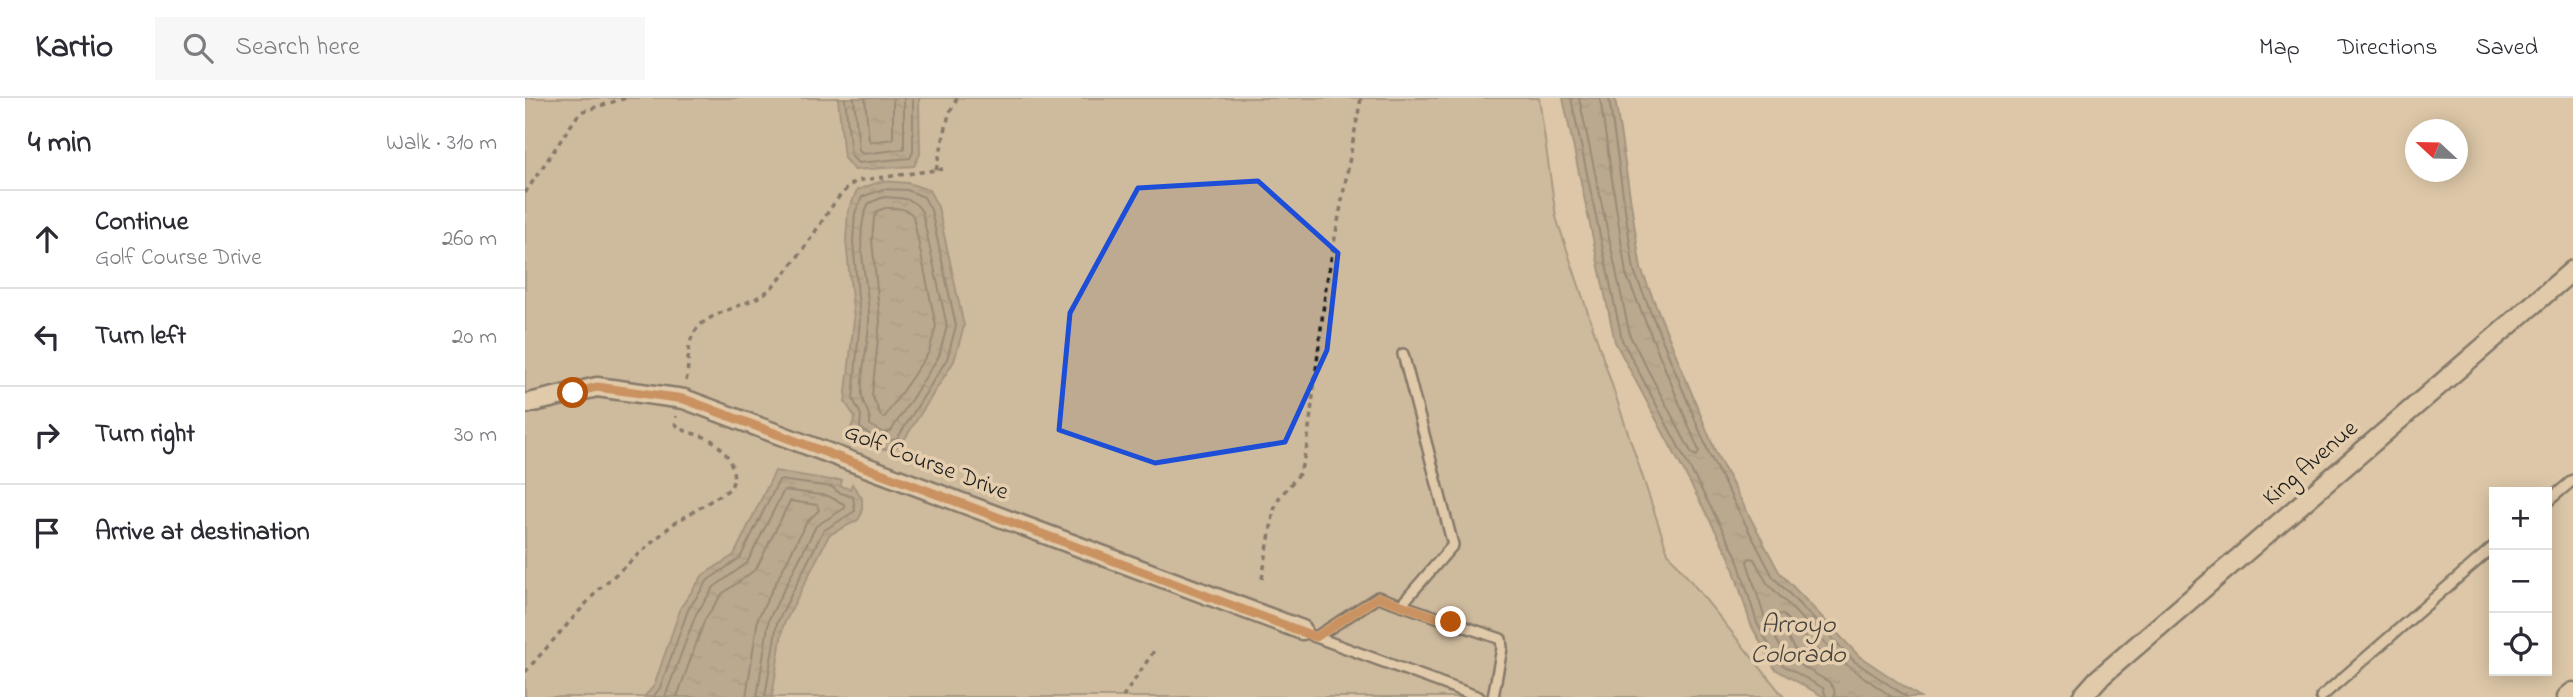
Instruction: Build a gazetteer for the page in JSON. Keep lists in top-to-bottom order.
{
  "streets": {
    "street": ["Golf Course Drive", "King Avenue"]
  },
  "water": ["Arroyo Colorado"],
  "north": "left",
  "page": {
    "header": "Kartio",
    "search": "Search here",
    "nav": ["Map", "Directions", "Saved"],
    "heading": ["4 min", "Walk · 310 m"],
    "list": [
      ["Continue", "Golf Course Drive", "260 m"],
      ["Turn left", "20 m"],
      ["Turn right", "30 m"],
      "Arrive at destination"
    ],
    "map_buttons": ["+", "−"]
  }
}
